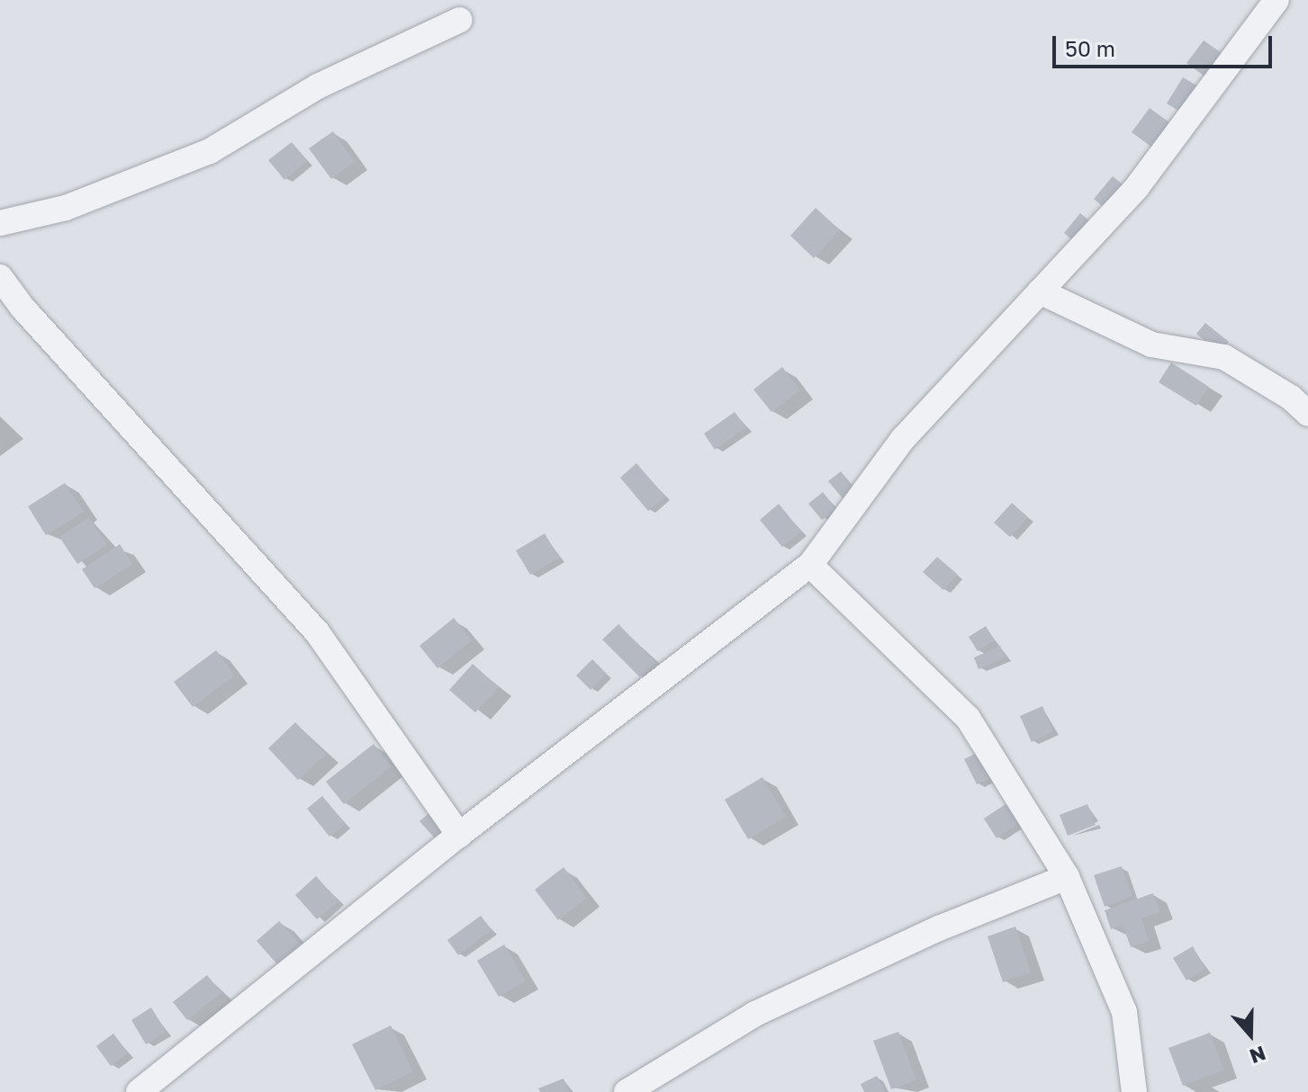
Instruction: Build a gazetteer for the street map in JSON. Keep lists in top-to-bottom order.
{
  "scale_bar": "50 m",
  "north": "bottom"
}
